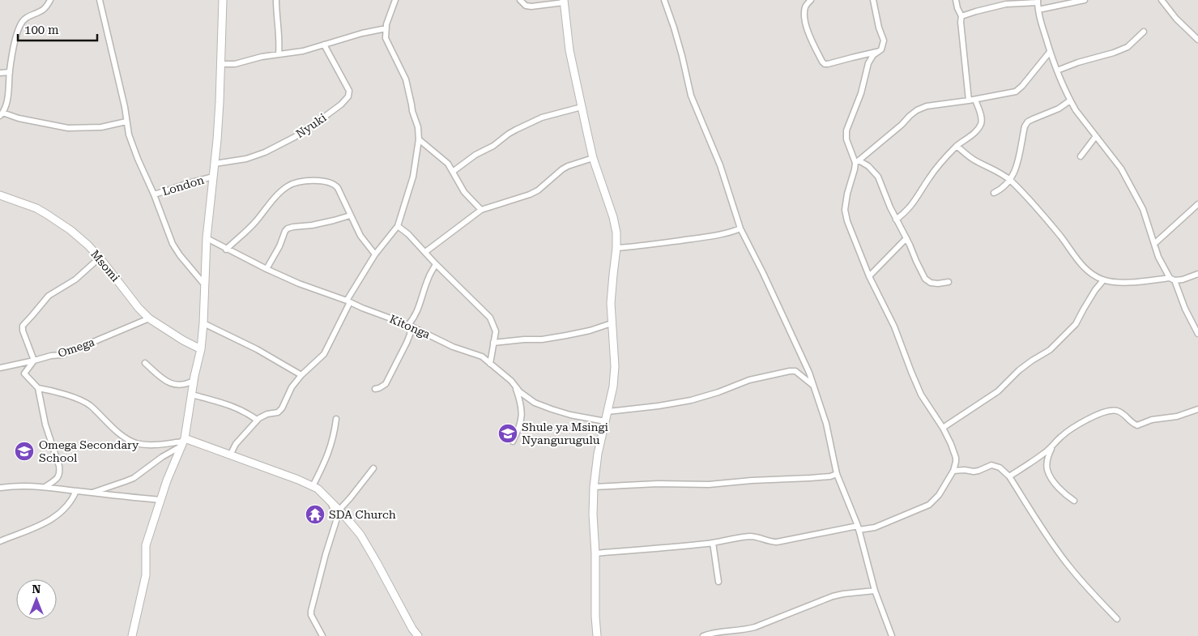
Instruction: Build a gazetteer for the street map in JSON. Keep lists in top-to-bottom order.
{
  "streets": {
    "street": [
      "Nyuki",
      "London",
      "Msomi",
      "Kitonga",
      "Omega"
    ]
  },
  "crossings": [
    ["Msomi", "Omega"]
  ],
  "places": {
    "school or university": ["Shule ya Msingi Nyangurugulu", "Omega Secondary School"],
    "temple": ["SDA Church"]
  },
  "scale_bar": "100 m",
  "north": "top"
}
